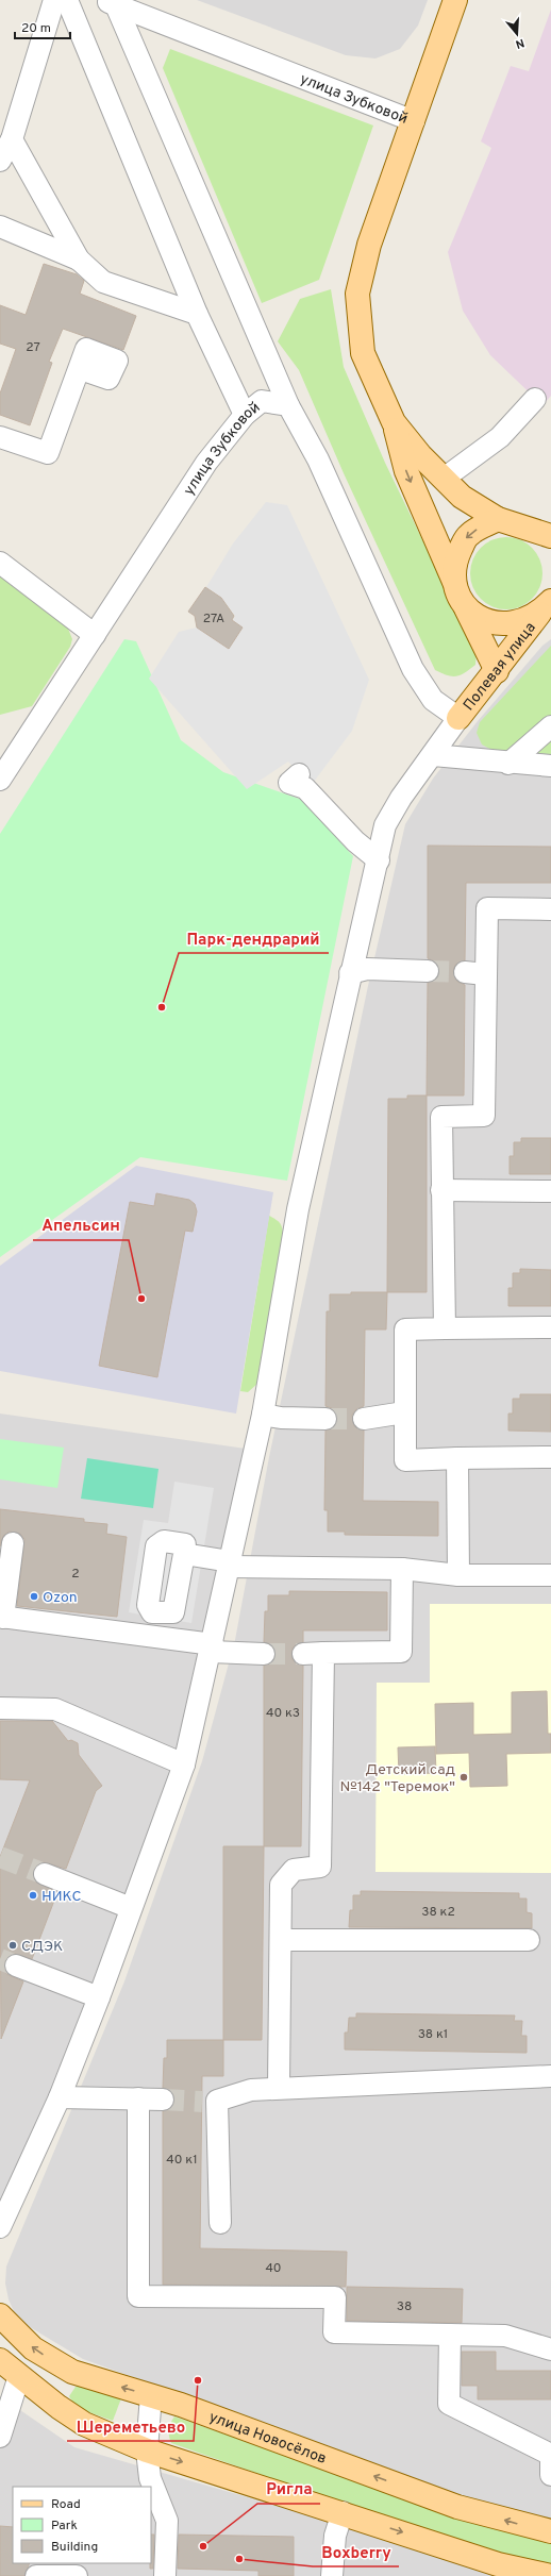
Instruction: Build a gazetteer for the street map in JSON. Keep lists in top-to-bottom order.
{
  "streets": {
    "main road": ["улица Зубковой", "Полевая улица", "улица Новосёлов"]
  },
  "places": [
    "Парк-дендрарий",
    "Апельсин",
    "Ozon",
    "Детский сад №142 \"Теремок\"",
    "НИКС",
    "СДЭК",
    "Шереметьево",
    "Ригла",
    "Boxberry"
  ],
  "house_numbers": [
    "27",
    "27А",
    "2",
    "40 к3",
    "38 к2",
    "38 к1",
    "40 к1",
    "40",
    "38"
  ],
  "legend": ["Road", "Park", "Building"],
  "scale_bar": "20 m",
  "north": "bottom"
}
